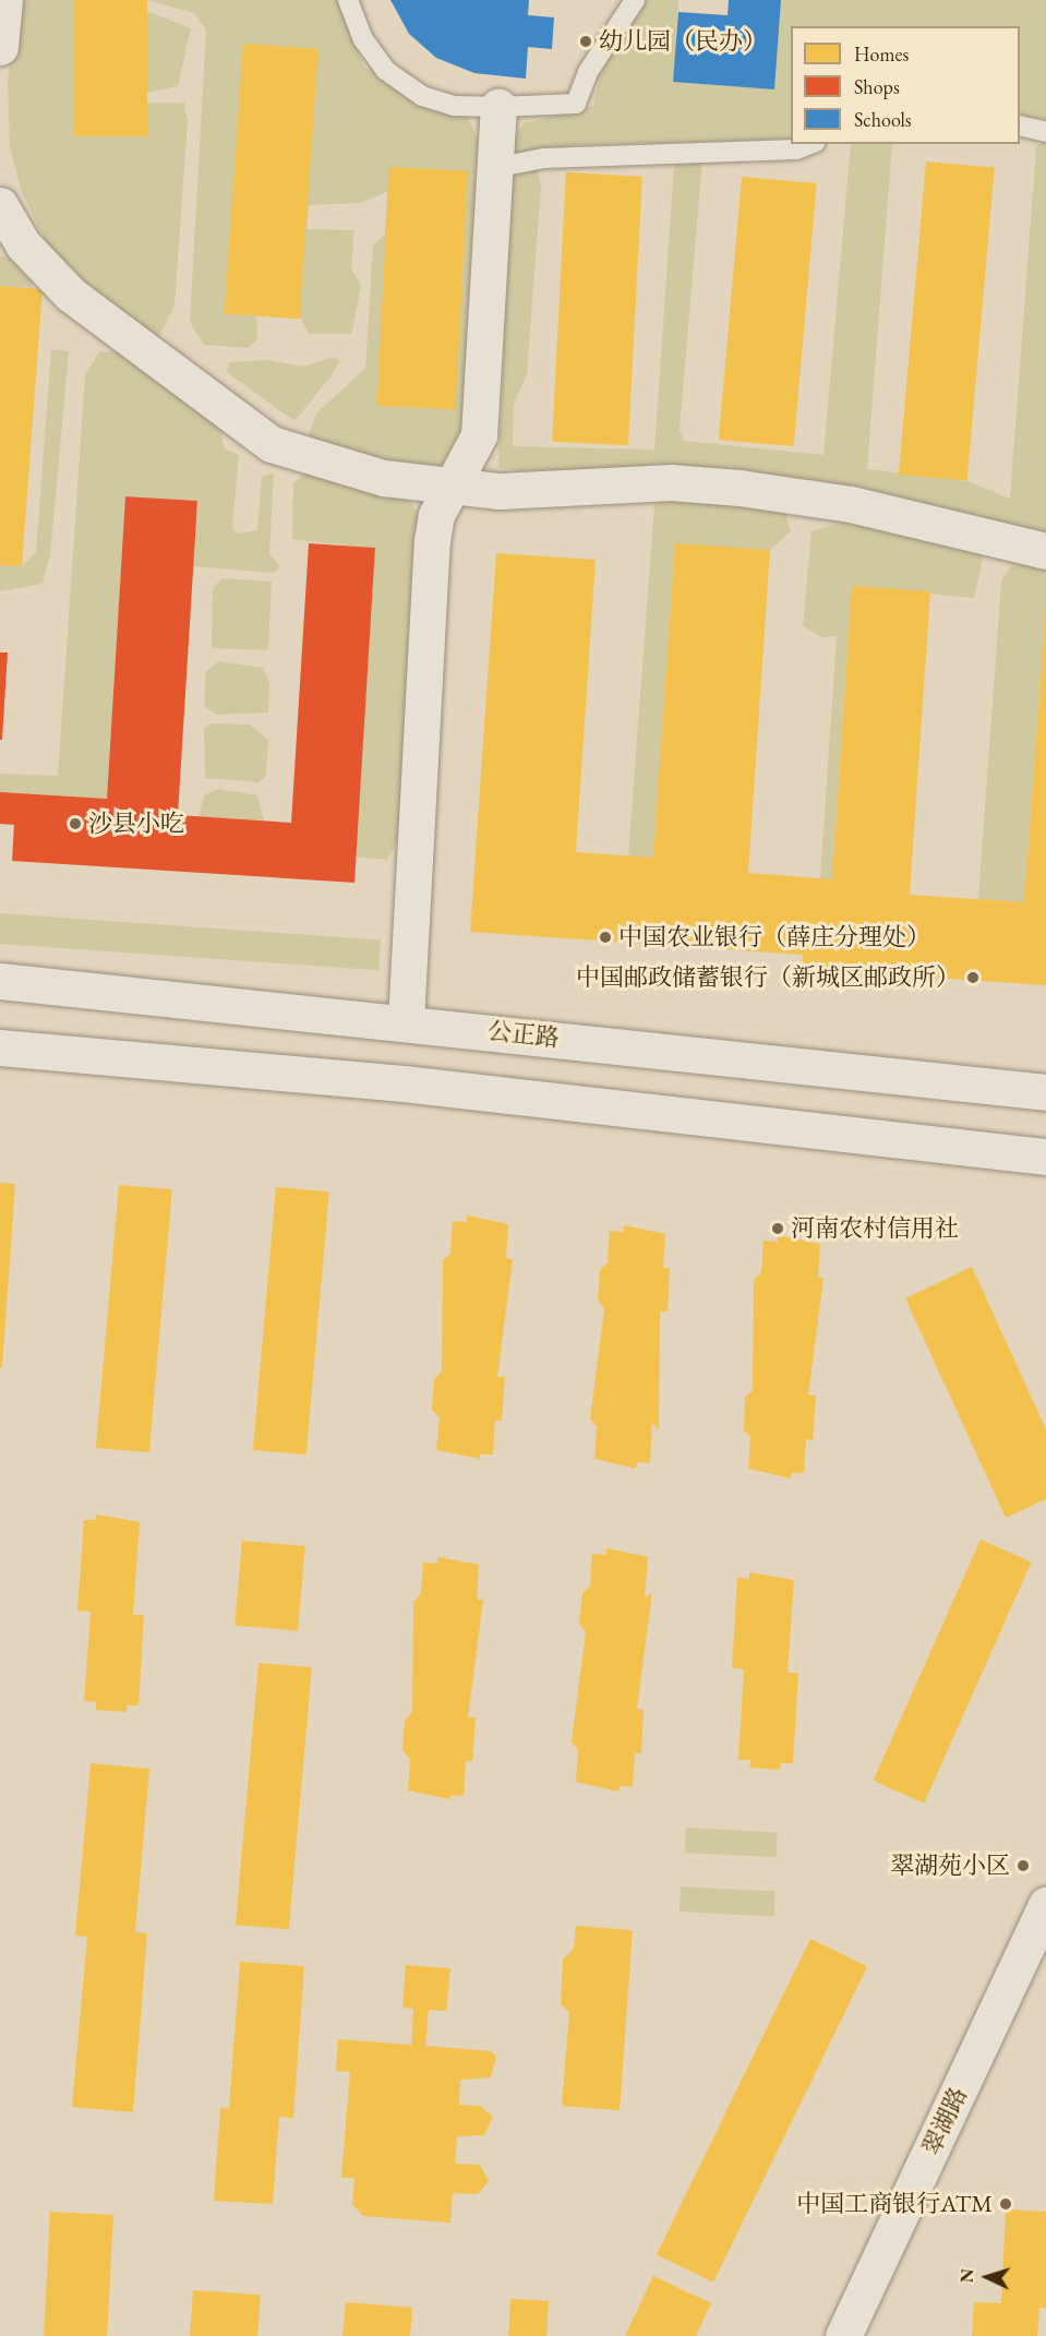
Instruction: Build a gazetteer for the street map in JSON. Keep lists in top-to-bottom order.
{
  "streets": {
    "street": ["公正路", "翠湖路"]
  },
  "places": [
    "幼儿园（民办）",
    "沙县小吃",
    "中国农业银行（薛庄分理处）",
    "中国邮政储蓄银行（新城区邮政所）",
    "河南农村信用社",
    "翠湖苑小区",
    "中国工商银行ATM"
  ],
  "legend": ["Homes", "Shops", "Schools"],
  "north": "left"
}
